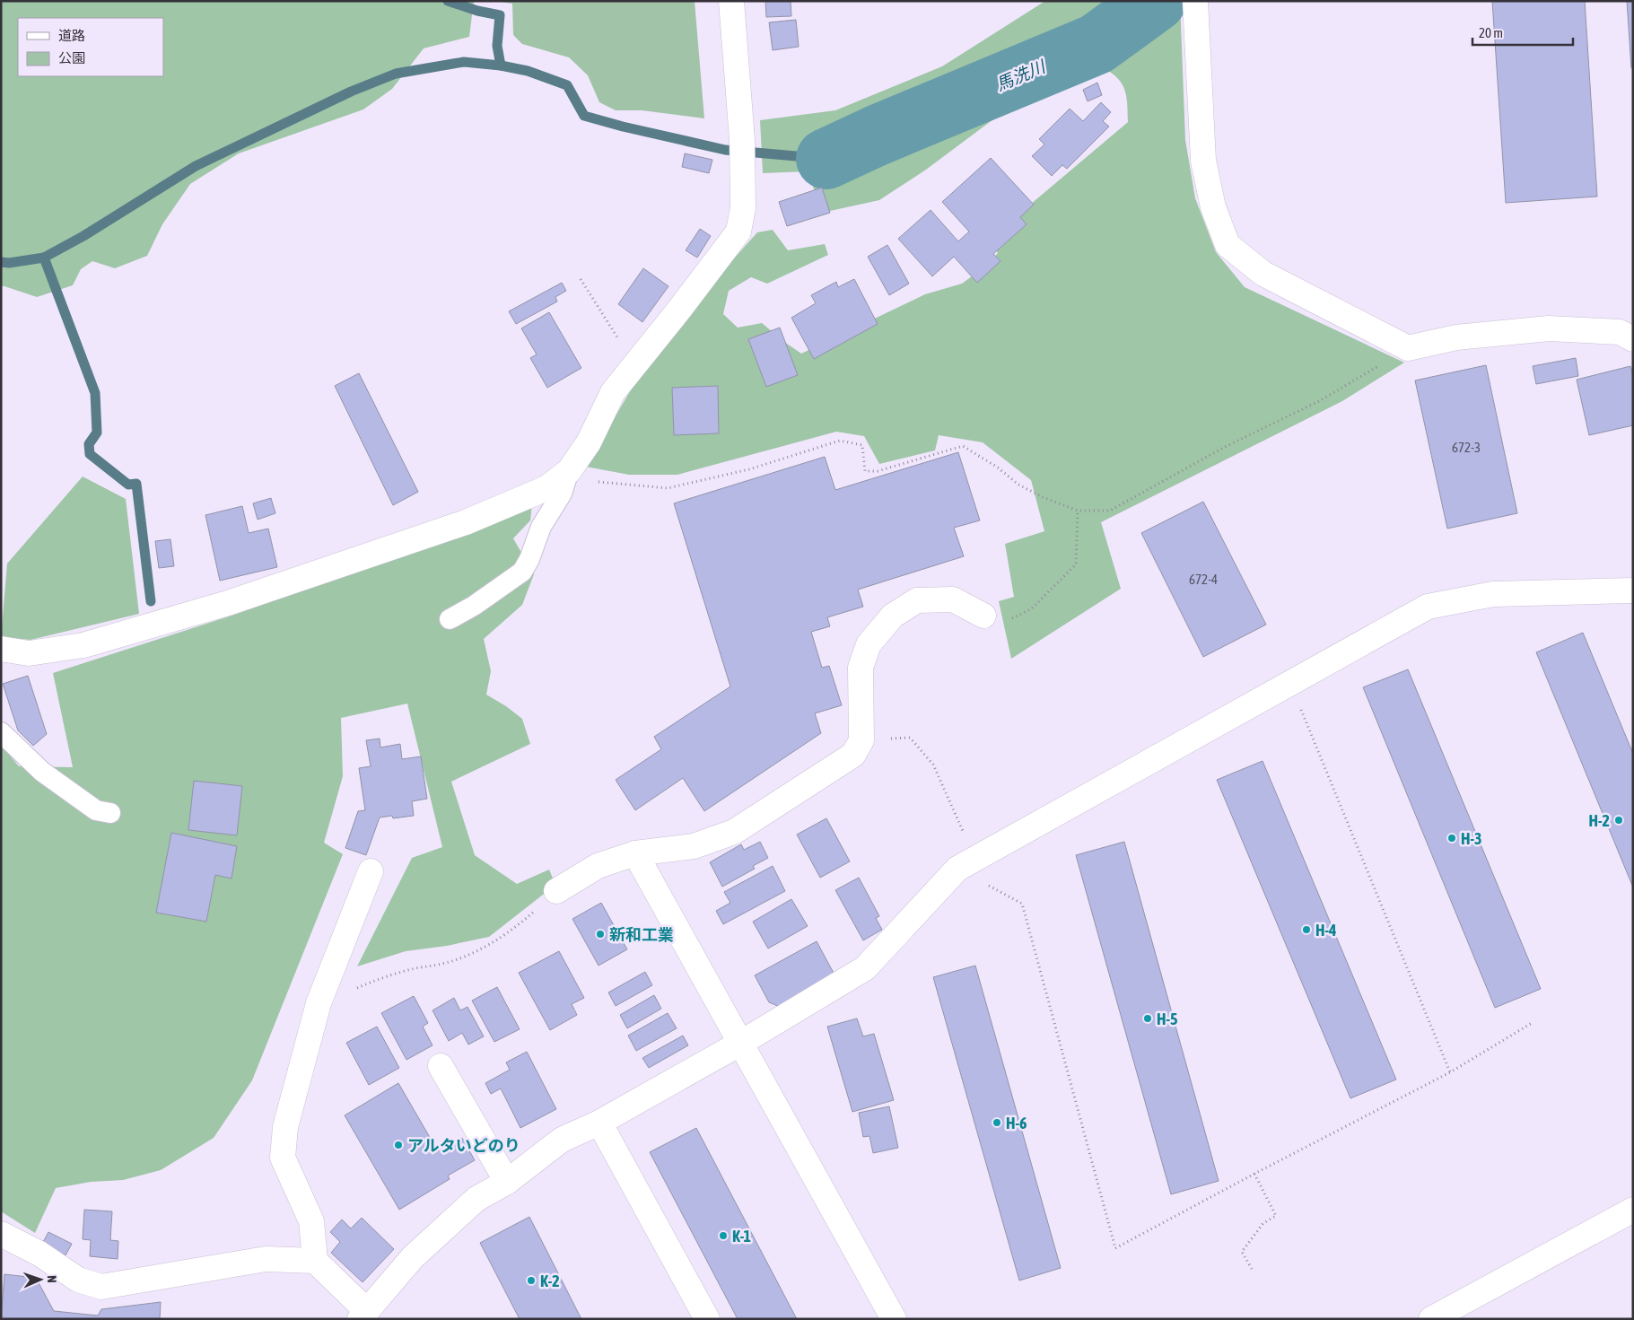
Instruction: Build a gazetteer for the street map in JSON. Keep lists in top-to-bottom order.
{
  "water": ["馬洗川"],
  "places": [
    "H-2",
    "H-3",
    "H-4",
    "新和工業",
    "H-5",
    "H-6",
    "アルタいどのり",
    "K-1",
    "K-2"
  ],
  "house_numbers": ["672-3", "672-4"],
  "legend": ["道路", "公園"],
  "scale_bar": "20 m",
  "north": "right"
}
